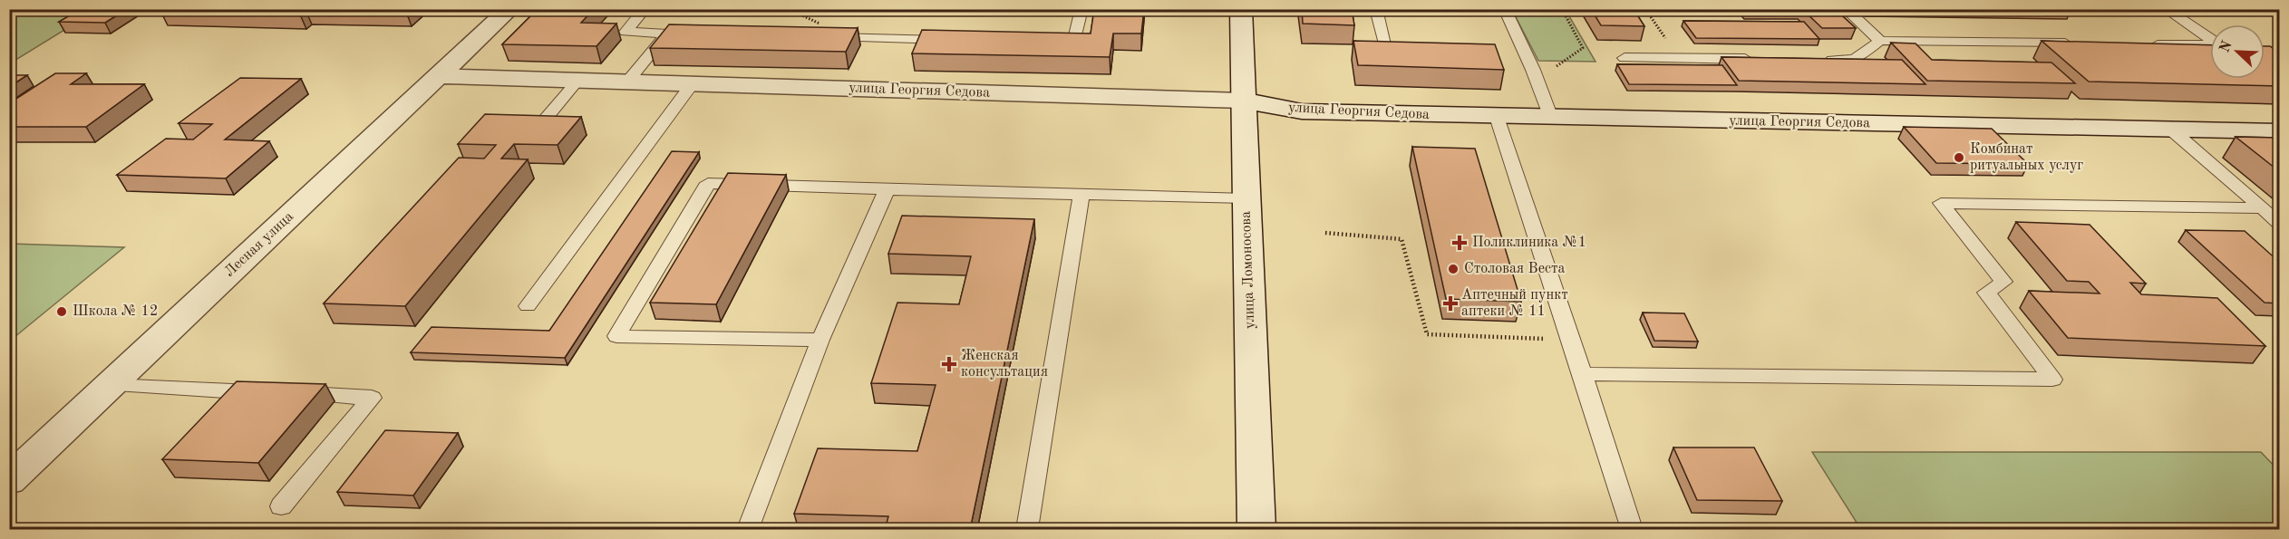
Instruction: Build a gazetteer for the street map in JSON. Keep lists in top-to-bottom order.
{
  "streets": {
    "street": ["улица Георгия Седова", "Лесная улица", "улица Ломоносова"]
  },
  "crossings": [
    ["улица Георгия Седова", "Лесная улица"],
    ["улица Георгия Седова", "улица Ломоносова"]
  ],
  "places": {
    "other": ["Комбинат ритуальных услуг", "Столовая Веста", "Школа № 12"],
    "health": ["Поликлиника №1", "Аптечный пункт аптеки № 11", "Женская консультация"]
  },
  "north": "top left"
}
